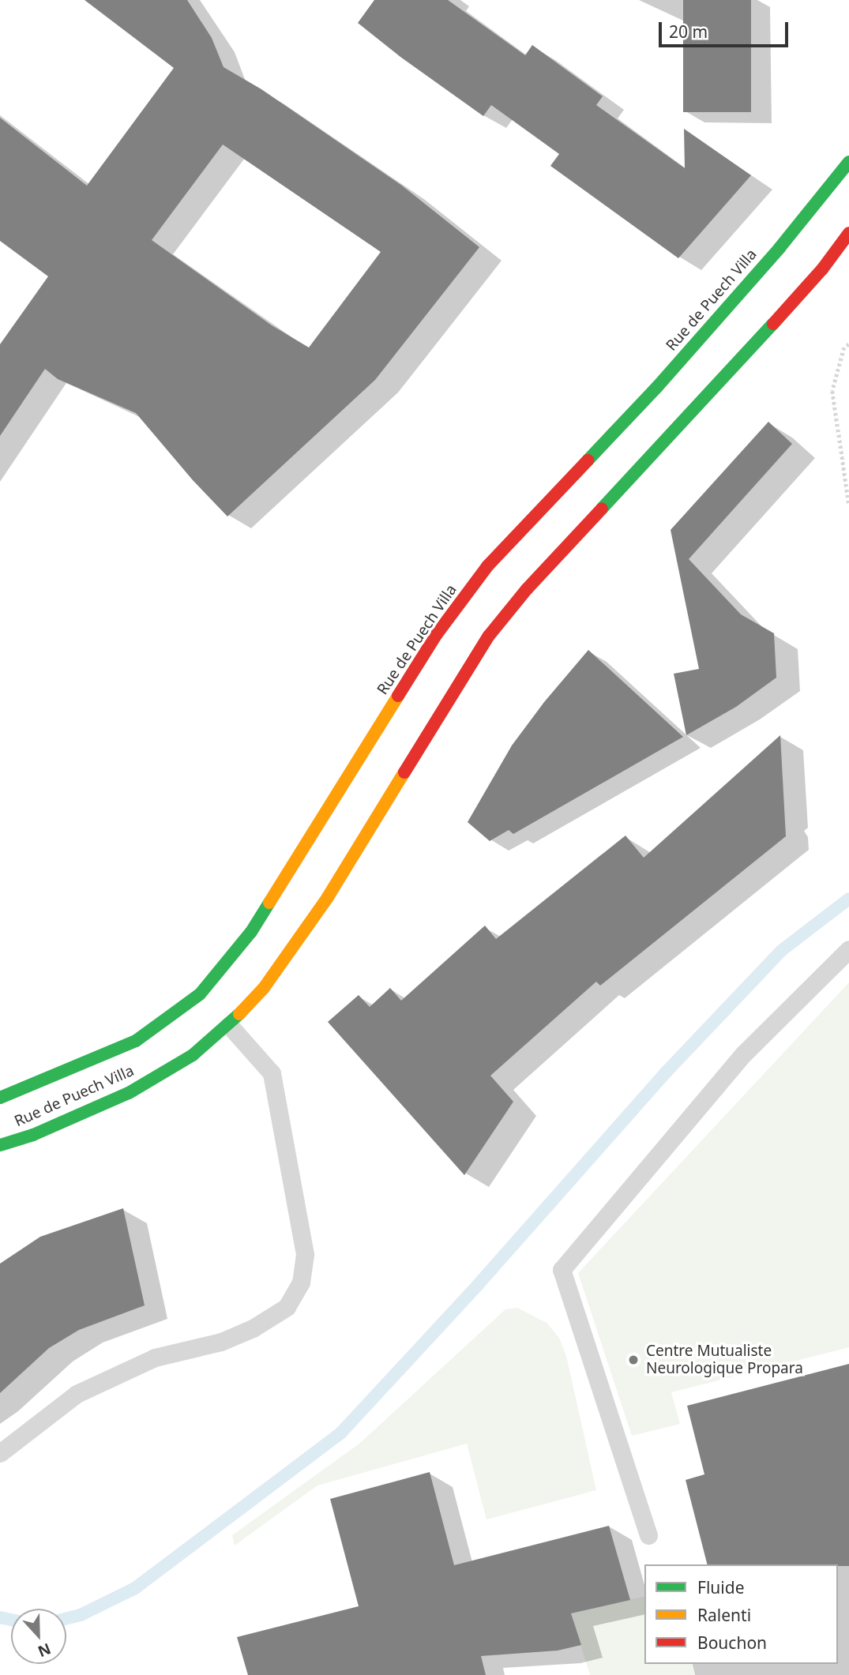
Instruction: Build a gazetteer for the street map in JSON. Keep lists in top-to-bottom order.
{
  "streets": {
    "main road": ["Rue de Puech Villa"]
  },
  "places": ["Centre Mutualiste Neurologique Propara"],
  "legend": ["Fluide", "Ralenti", "Bouchon"],
  "scale_bar": "20 m",
  "north": "bottom"
}
